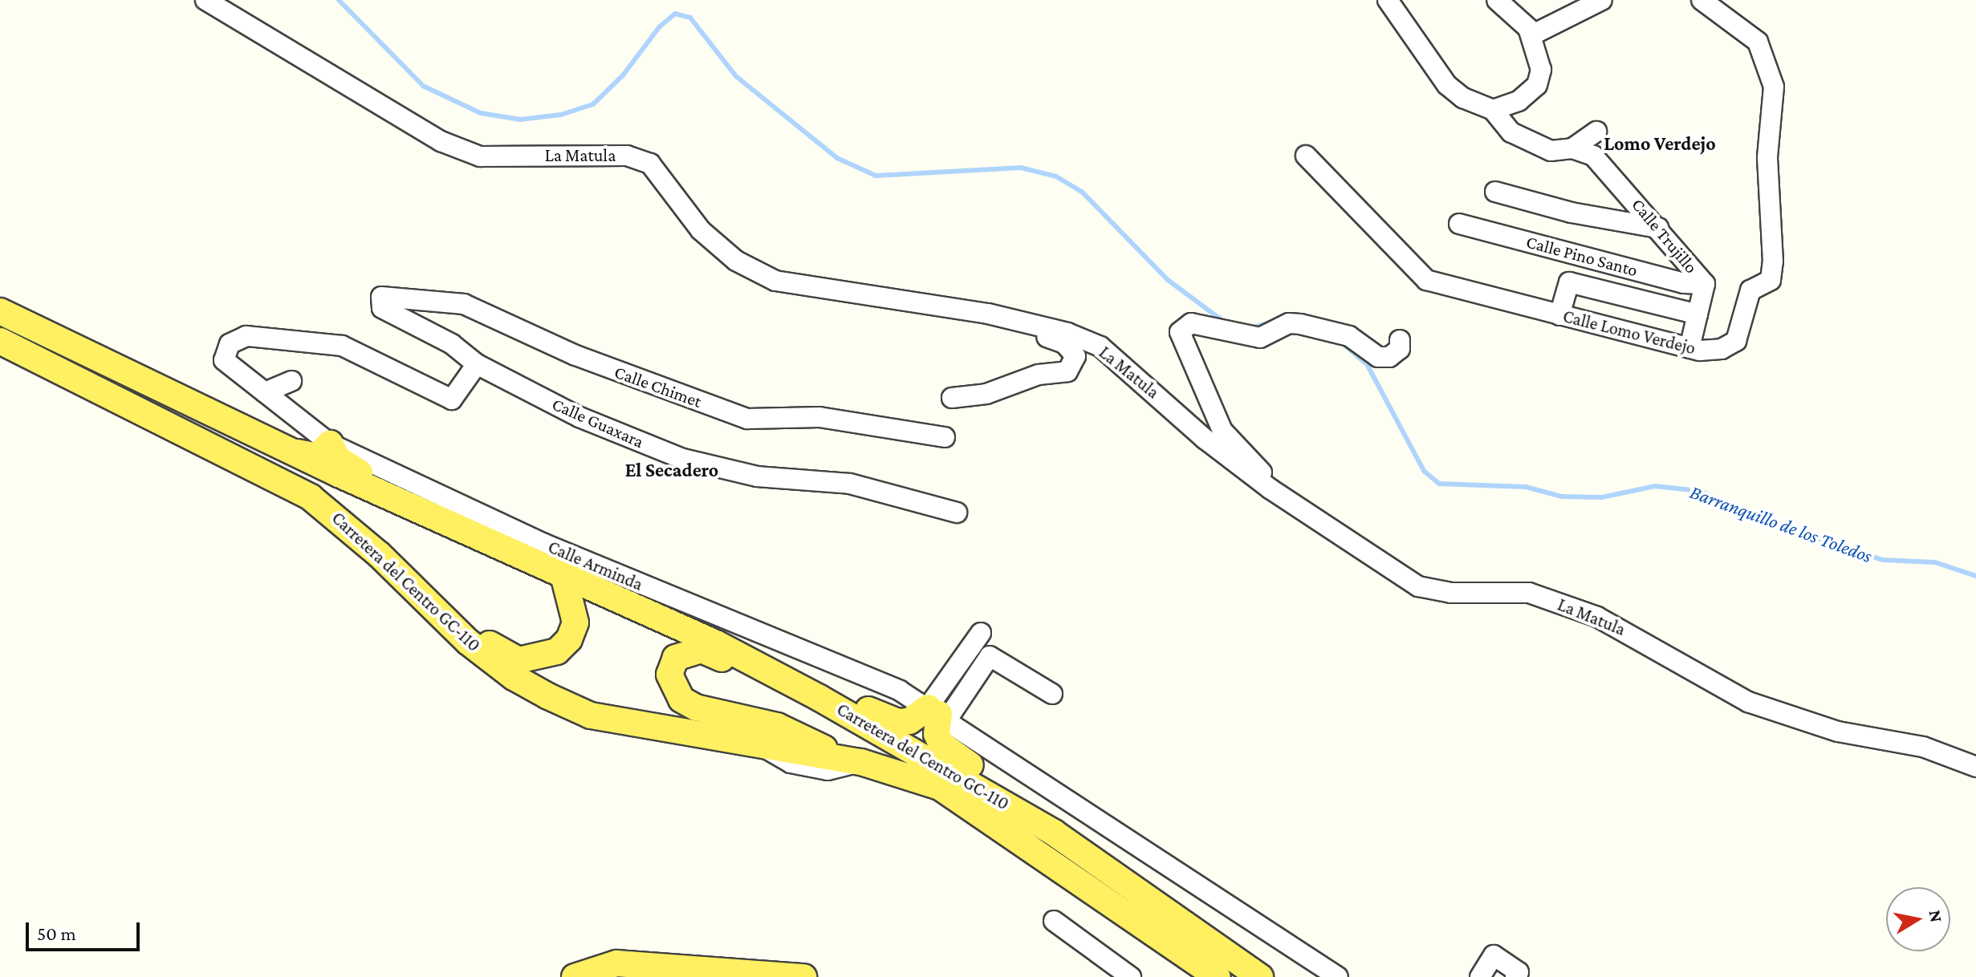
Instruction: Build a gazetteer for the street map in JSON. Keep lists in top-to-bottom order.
{
  "streets": {
    "main road": ["Carretera del Centro GC-110"],
    "street": [
      "La Matula",
      "Calle Trujillo",
      "Calle Pino Santo",
      "Calle Lomo Verdejo",
      "Calle Chimet",
      "Calle Guaxara",
      "Calle Arminda"
    ]
  },
  "crossings": [
    ["Calle Trujillo", "Calle Pino Santo"],
    ["Calle Trujillo", "Calle Lomo Verdejo"],
    ["Calle Chimet", "Calle Guaxara"],
    ["Calle Guaxara", "Calle Arminda"]
  ],
  "districts": ["Lomo Verdejo", "El Secadero"],
  "water": ["Barranquillo de los Toledos"],
  "scale_bar": "50 m",
  "north": "right"
}
